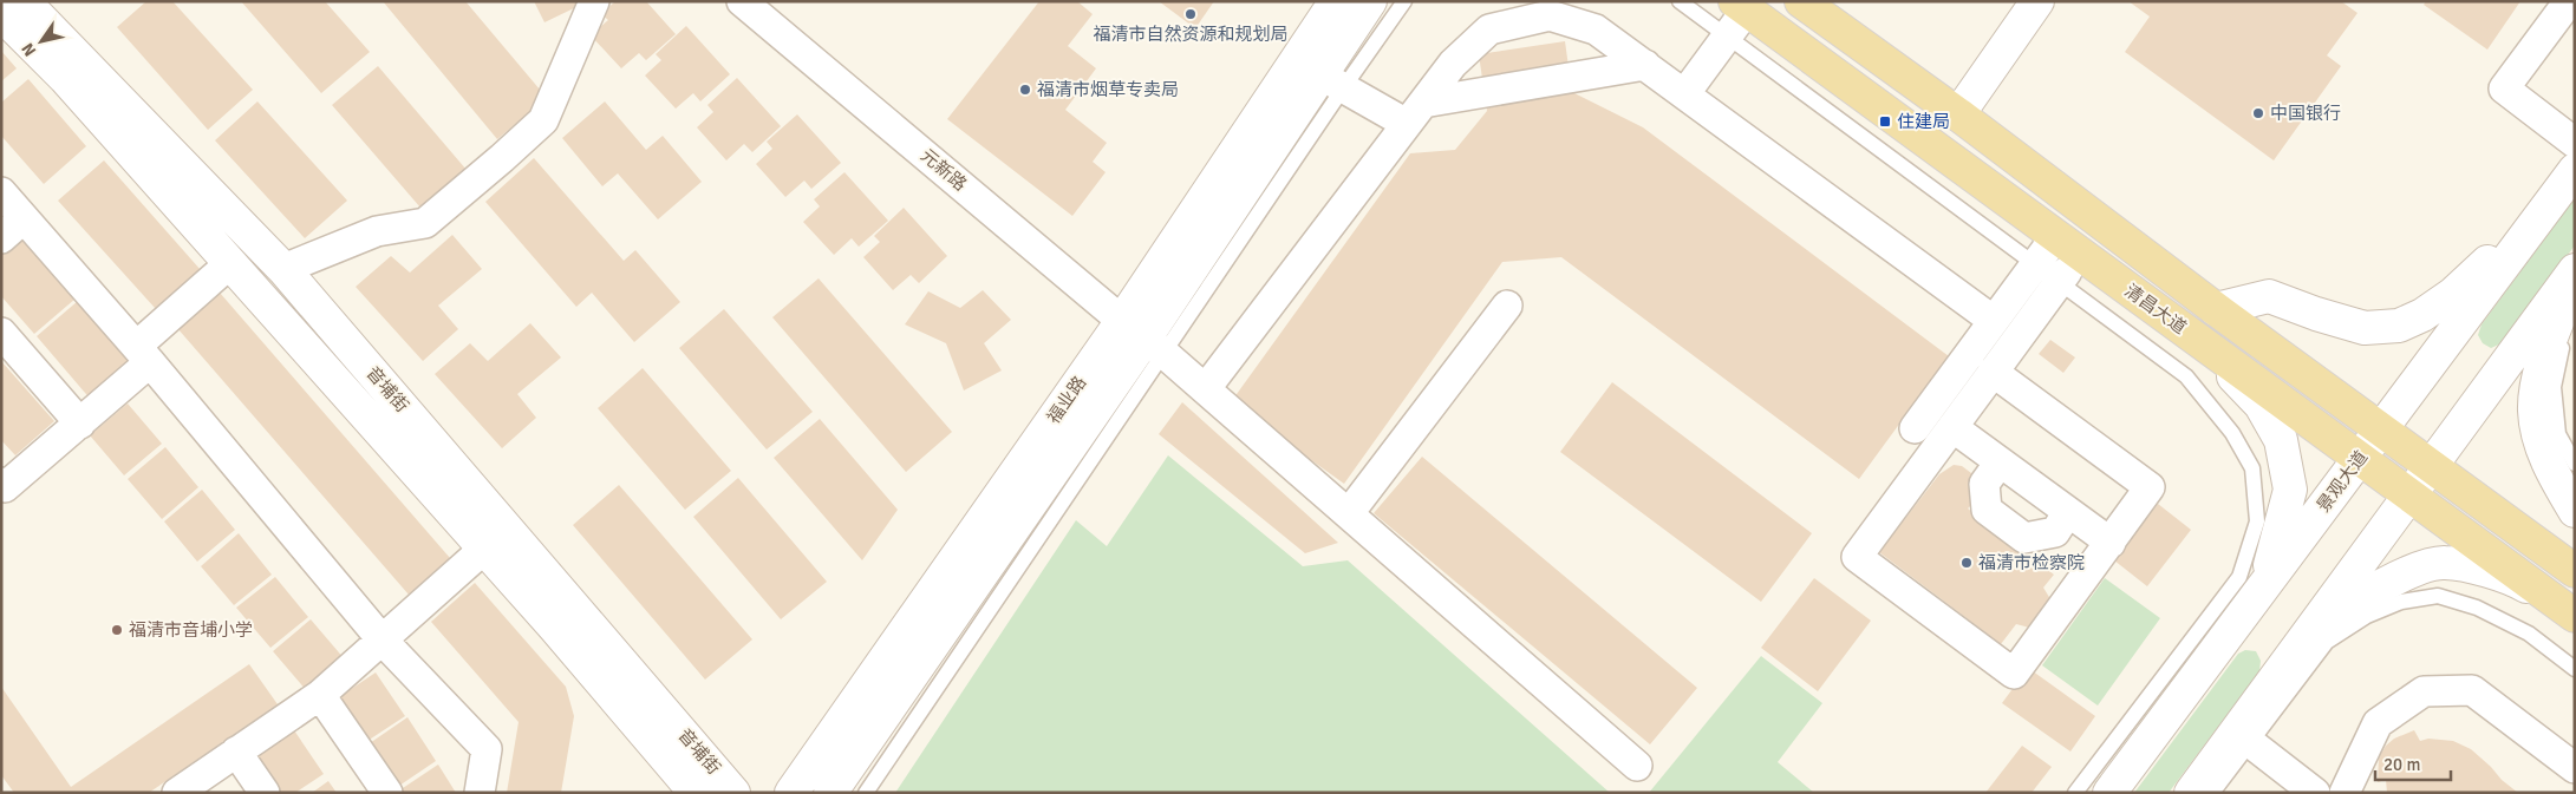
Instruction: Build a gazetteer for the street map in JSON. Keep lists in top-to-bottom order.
{
  "streets": {
    "main road": ["清昌大道"],
    "street": [
      "元新路",
      "音埔街",
      "福业路",
      "景观大道"
    ]
  },
  "crossings": [
    ["元新路", "福业路"],
    ["清昌大道", "景观大道"]
  ],
  "places": {
    "other": [
      "福清市自然资源和规划局",
      "福清市烟草专卖局",
      "中国银行",
      "福清市检察院",
      "福清市音埔小学"
    ],
    "transit": ["住建局"]
  },
  "scale_bar": "20 m",
  "north": "bottom left"
}
